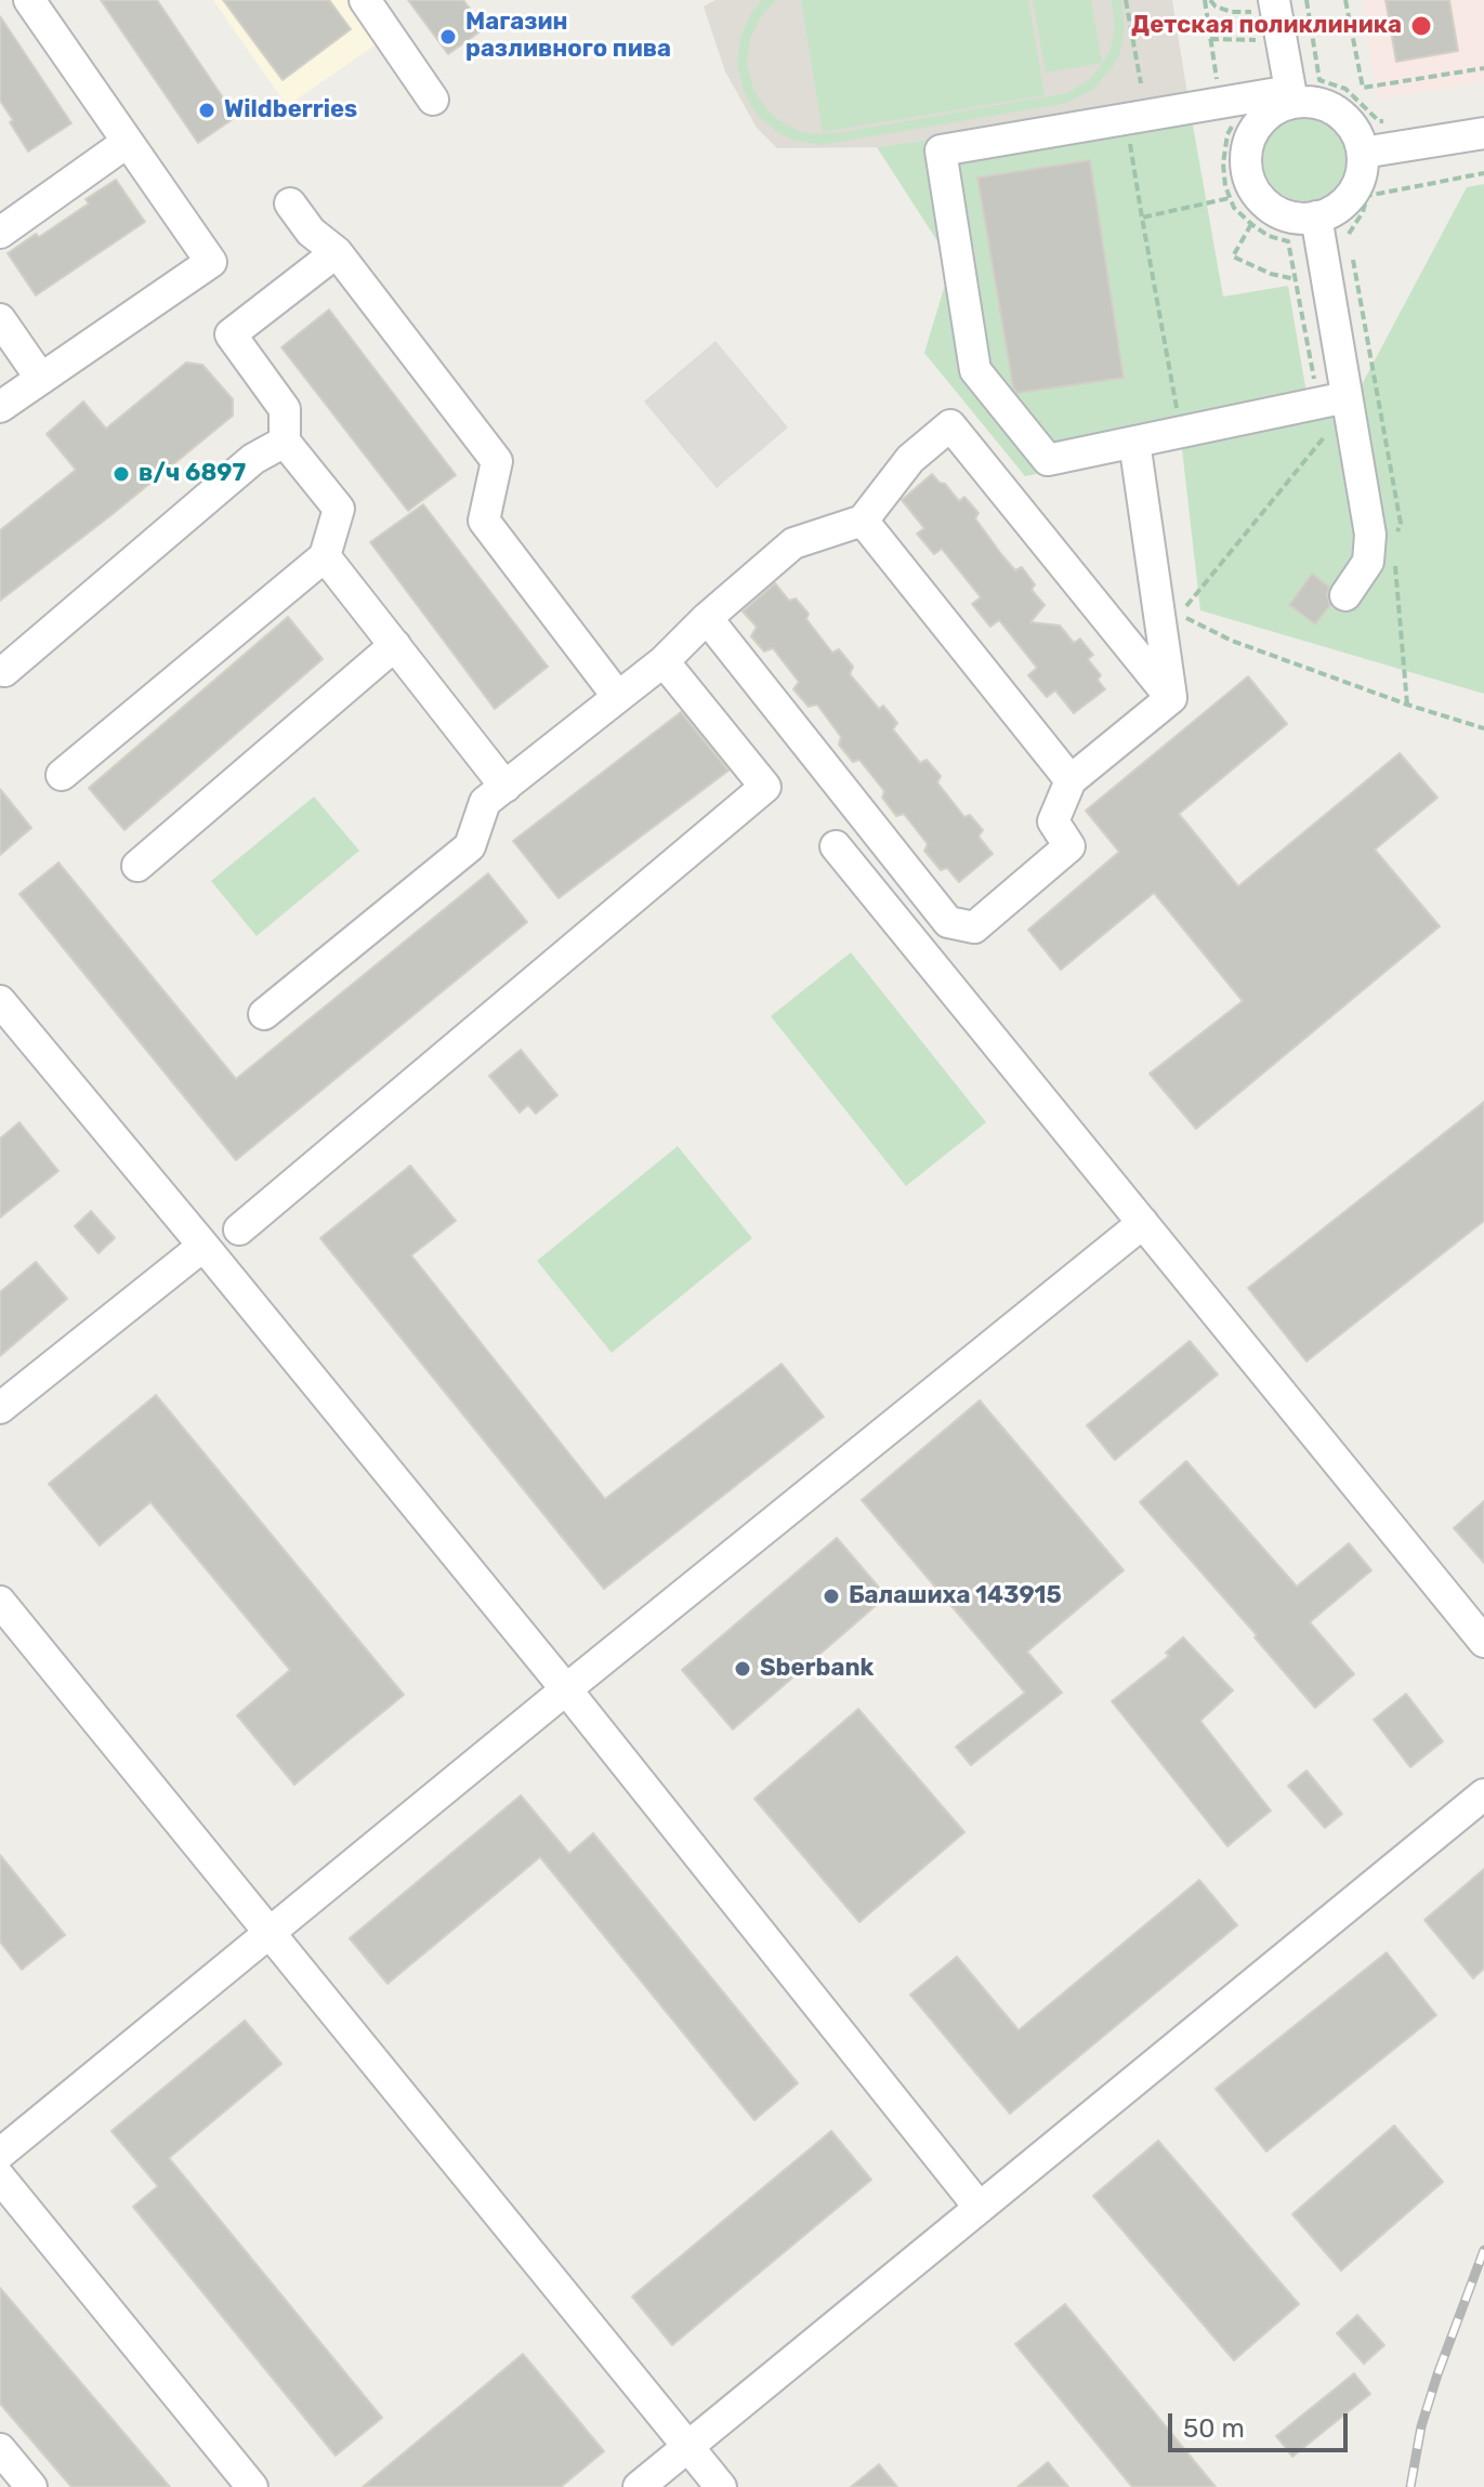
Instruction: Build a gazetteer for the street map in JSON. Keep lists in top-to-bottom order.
{
  "places": [
    "Детская поликлиника",
    "Магазин разливного пива",
    "Wildberries",
    "в/ч 6897",
    "Балашиха 143915",
    "Sberbank"
  ],
  "scale_bar": "50 m"
}
